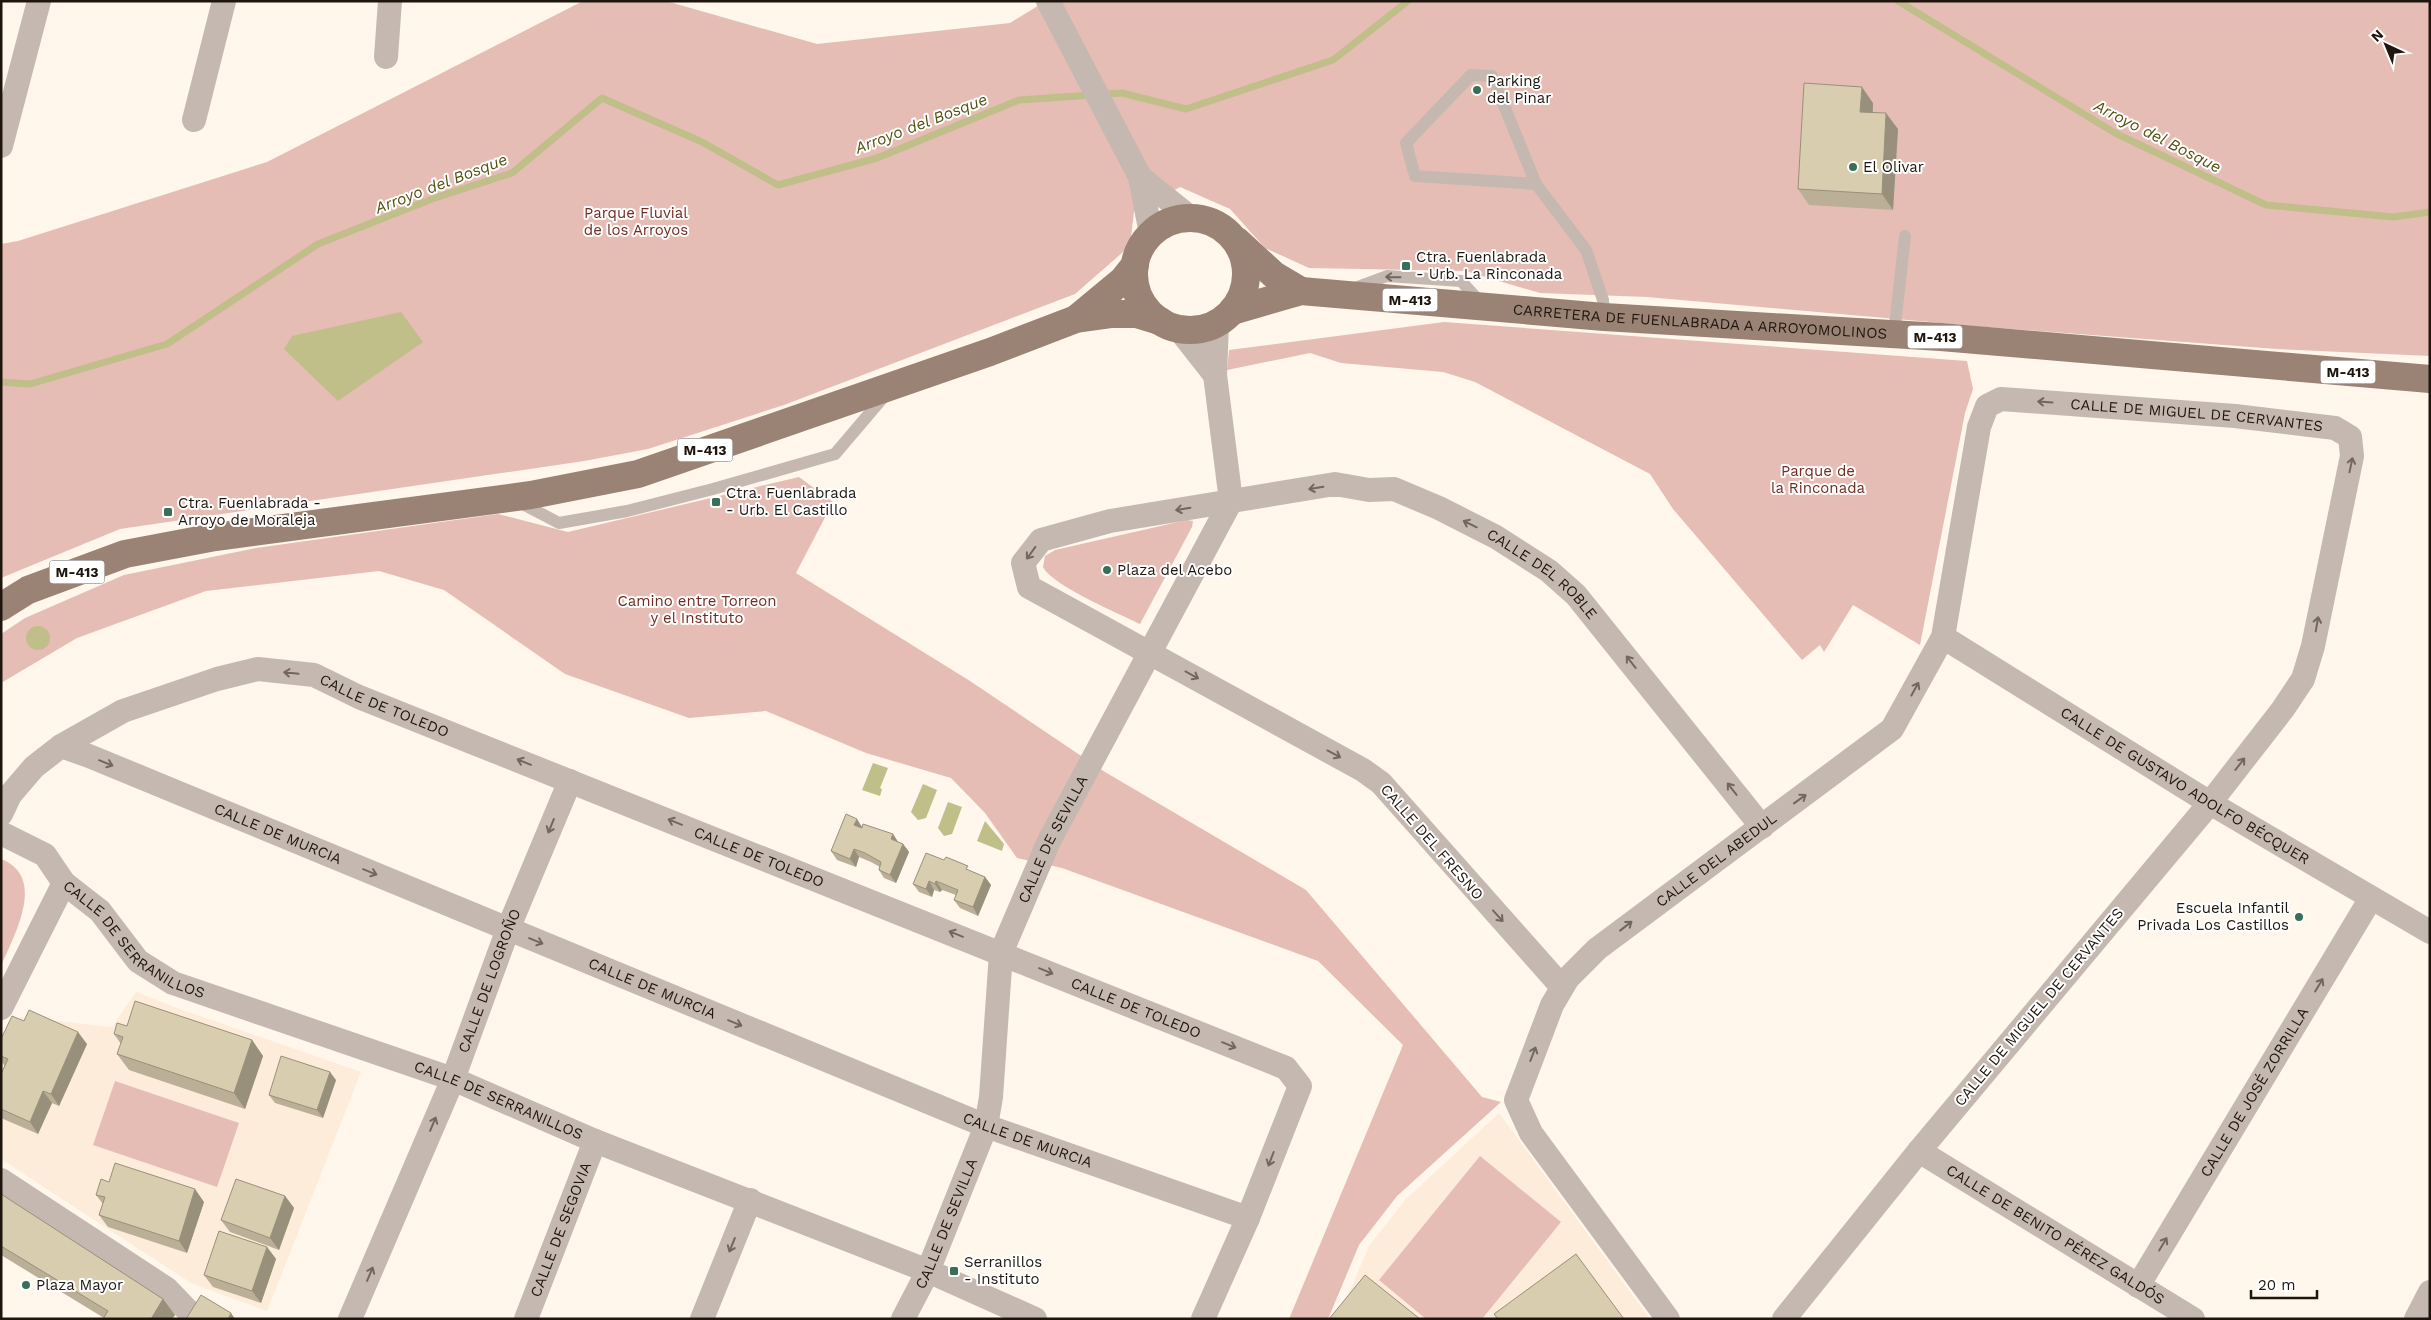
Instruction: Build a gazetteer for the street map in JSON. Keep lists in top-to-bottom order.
{
  "streets": {
    "main road": ["M-413", "CARRETERA DE FUENLABRADA A ARROYOMOLINOS"],
    "street": [
      "CALLE DE MIGUEL DE CERVANTES",
      "CALLE DEL ROBLE",
      "CALLE DE TOLEDO",
      "CALLE DE GUSTAVO ADOLFO BÉCQUER",
      "CALLE DE MURCIA",
      "CALLE DE SEVILLA",
      "CALLE DEL FRESNO",
      "CALLE DEL ABEDUL",
      "CALLE DE SERRANILLOS",
      "CALLE DE LOGROÑO",
      "CALLE DE JOSÉ ZORRILLA",
      "CALLE DE SEGOVIA",
      "CALLE DE BENITO PÉREZ GALDÓS"
    ]
  },
  "crossings": [
    ["M-413", "CARRETERA DE FUENLABRADA A ARROYOMOLINOS"],
    ["CALLE DE MIGUEL DE CERVANTES", "CALLE DE GUSTAVO ADOLFO BÉCQUER"],
    ["CALLE DE MIGUEL DE CERVANTES", "CALLE DEL ABEDUL"],
    ["CALLE DE MIGUEL DE CERVANTES", "CALLE DE BENITO PÉREZ GALDÓS"],
    ["CALLE DEL ROBLE", "CALLE DE SEVILLA"],
    ["CALLE DEL ROBLE", "CALLE DEL ABEDUL"],
    ["CALLE DE TOLEDO", "CALLE DE MURCIA"],
    ["CALLE DE TOLEDO", "CALLE DE SEVILLA"],
    ["CALLE DE TOLEDO", "CALLE DE LOGROÑO"],
    ["CALLE DE GUSTAVO ADOLFO BÉCQUER", "CALLE DEL ABEDUL"],
    ["CALLE DE GUSTAVO ADOLFO BÉCQUER", "CALLE DE JOSÉ ZORRILLA"],
    ["CALLE DE MURCIA", "CALLE DE SEVILLA"],
    ["CALLE DE MURCIA", "CALLE DE LOGROÑO"],
    ["CALLE DE SEVILLA", "CALLE DEL FRESNO"],
    ["CALLE DE SEVILLA", "CALLE DE SERRANILLOS"],
    ["CALLE DEL FRESNO", "CALLE DEL ABEDUL"],
    ["CALLE DE SERRANILLOS", "CALLE DE LOGROÑO"],
    ["CALLE DE SERRANILLOS", "CALLE DE SEGOVIA"],
    ["CALLE DE JOSÉ ZORRILLA", "CALLE DE BENITO PÉREZ GALDÓS"]
  ],
  "one_way": [
    "CALLE DEL ROBLE",
    "CALLE DE MURCIA",
    "CALLE DEL FRESNO",
    "CALLE DEL ABEDUL",
    "CALLE DE JOSÉ ZORRILLA"
  ],
  "water": ["Arroyo del Bosque"],
  "parks": ["Parque Fluvial de los Arroyos", "Parque de la Rinconada", "Camino entre Torreon y el Instituto"],
  "places": {
    "other": [
      "Parking del Pinar",
      "El Olivar",
      "Plaza del Acebo",
      "Escuela Infantil Privada Los Castillos",
      "Plaza Mayor"
    ],
    "transit": [
      "Ctra. Fuenlabrada - Urb. La Rinconada",
      "Ctra. Fuenlabrada - Urb. El Castillo",
      "Ctra. Fuenlabrada - Arroyo de Moraleja",
      "Serranillos - Instituto"
    ]
  },
  "scale_bar": "20 m",
  "north": "top left"
}
